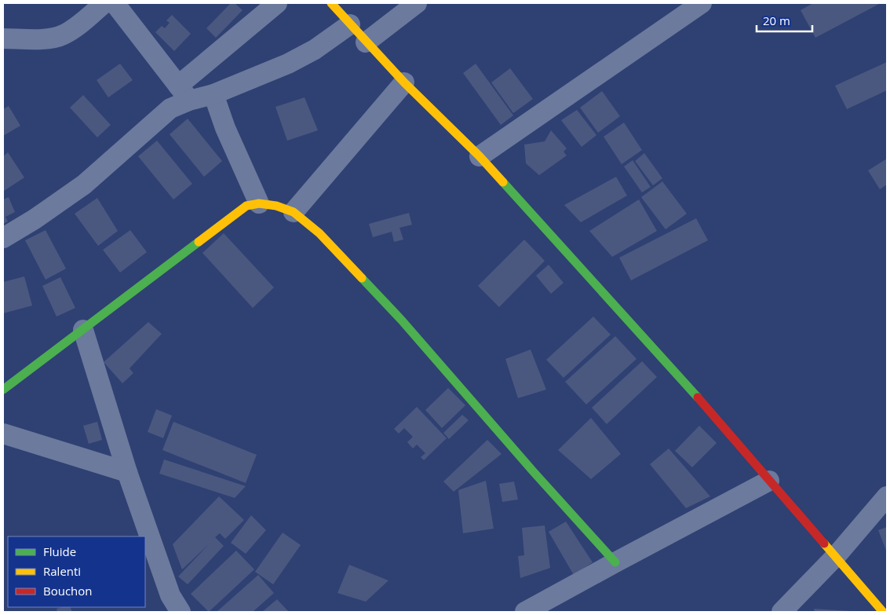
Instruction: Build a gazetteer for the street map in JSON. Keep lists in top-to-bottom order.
{
  "legend": ["Fluide", "Ralenti", "Bouchon"],
  "scale_bar": "20 m"
}
